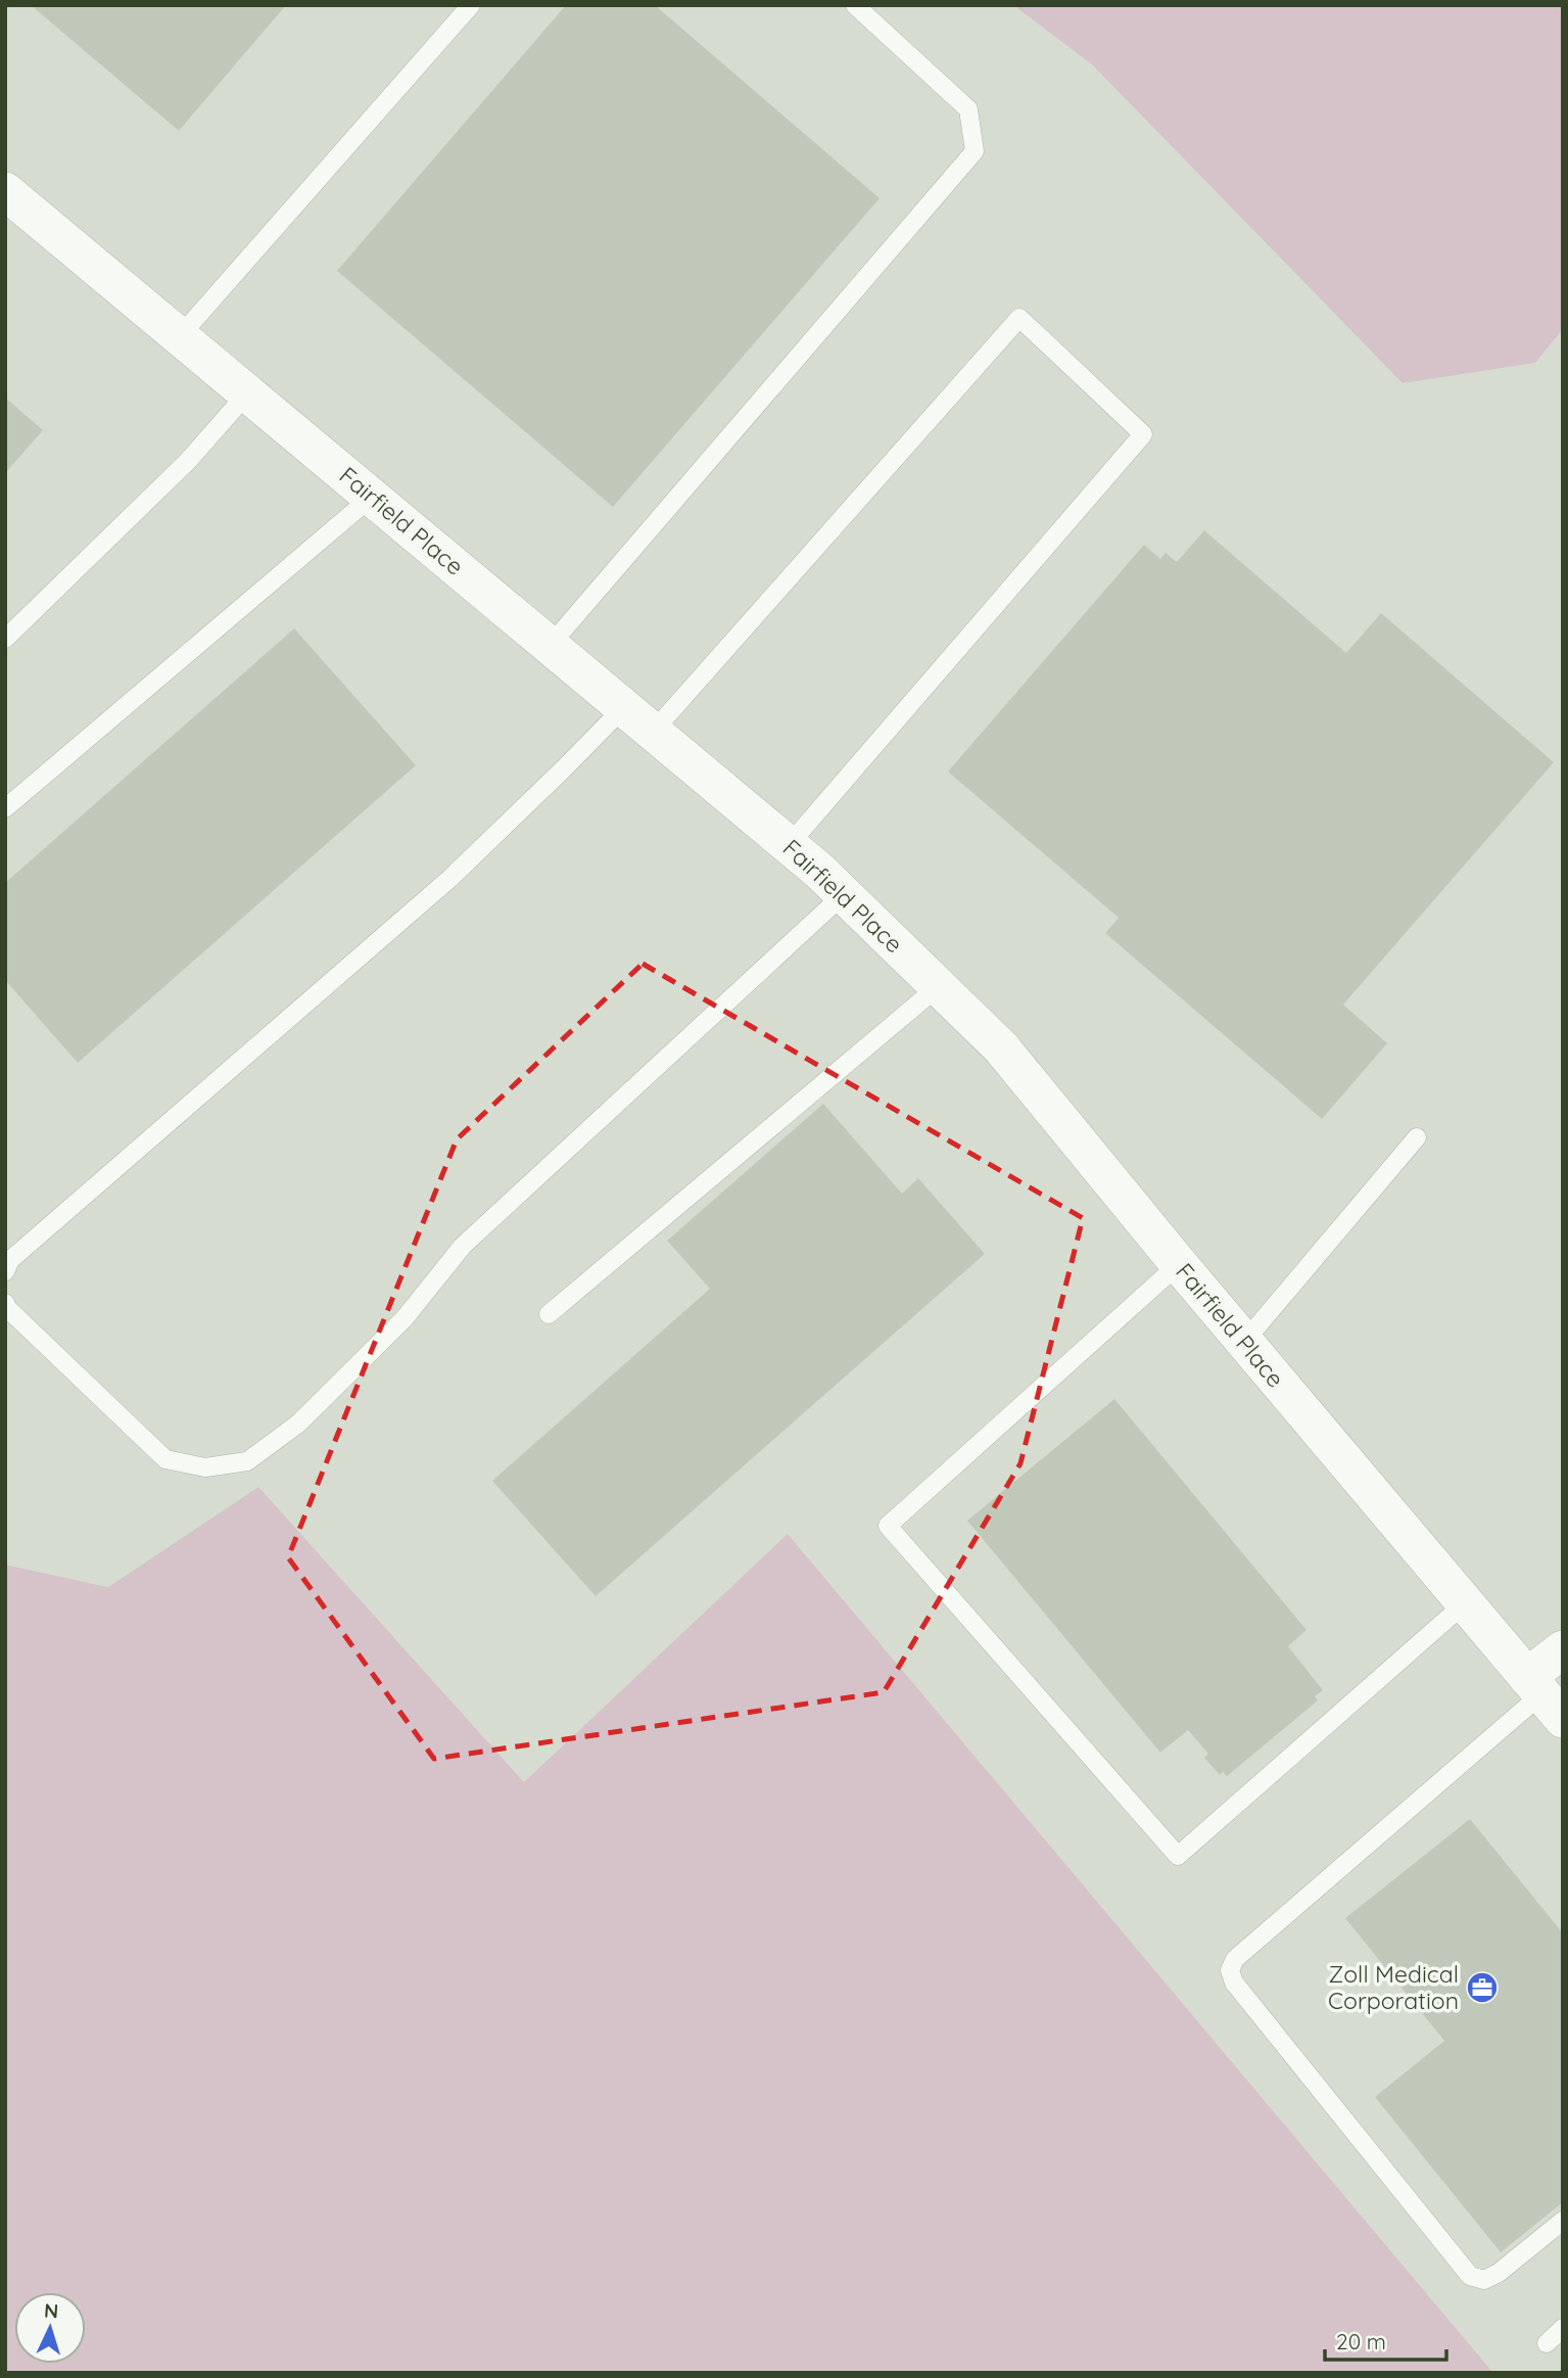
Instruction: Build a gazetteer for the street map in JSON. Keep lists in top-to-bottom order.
{
  "streets": {
    "street": ["Fairfield Place"]
  },
  "places": {
    "office": ["Zoll Medical Corporation"]
  },
  "scale_bar": "20 m",
  "north": "top"
}
